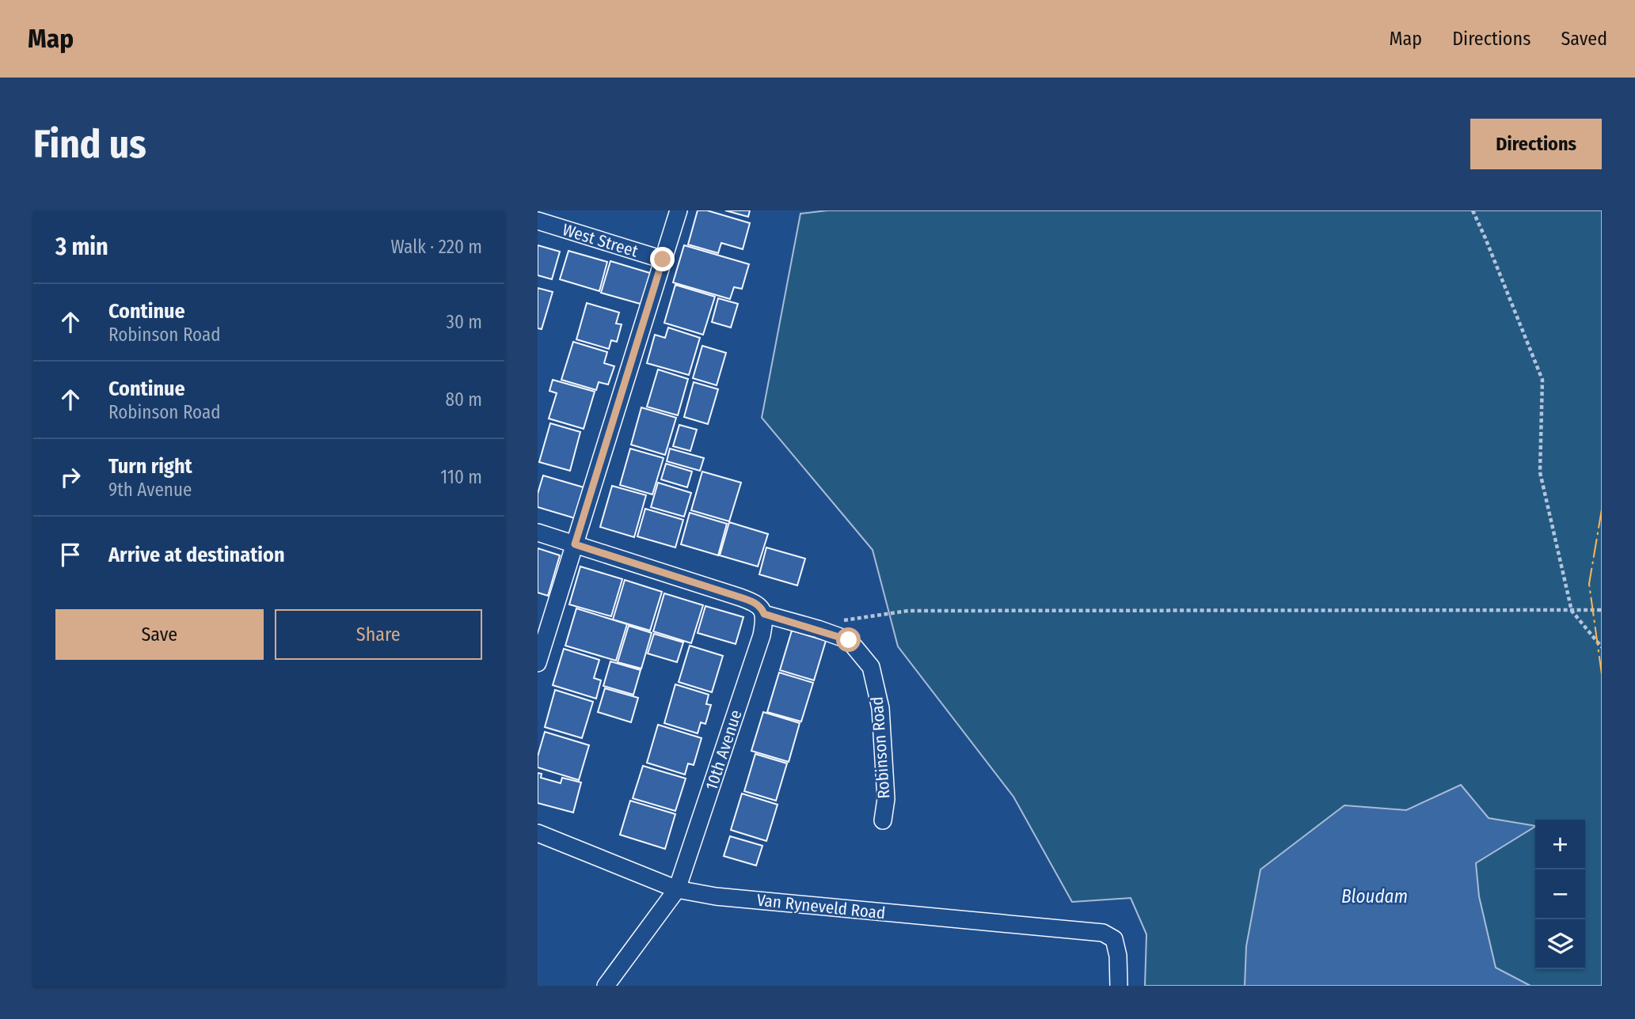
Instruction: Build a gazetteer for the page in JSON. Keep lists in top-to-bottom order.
{
  "streets": {
    "street": [
      "West Street",
      "Robinson Road",
      "10th Avenue",
      "Van Ryneveld Road"
    ]
  },
  "crossings": [
    ["Robinson Road", "10th Avenue"],
    ["10th Avenue", "Van Ryneveld Road"]
  ],
  "water": ["Bloudam"],
  "page": {
    "header": "Map",
    "nav": ["Map", "Directions", "Saved"],
    "buttons": [
      "Directions",
      ["Save", "Share"]
    ],
    "title": "Find us",
    "heading": ["3 min", "Walk · 220 m"],
    "list": [
      ["Continue", "Robinson Road", "30 m"],
      ["Continue", "Robinson Road", "80 m"],
      ["Turn right", "9th Avenue", "110 m"],
      "Arrive at destination"
    ],
    "map_buttons": ["+", "−"]
  }
}
